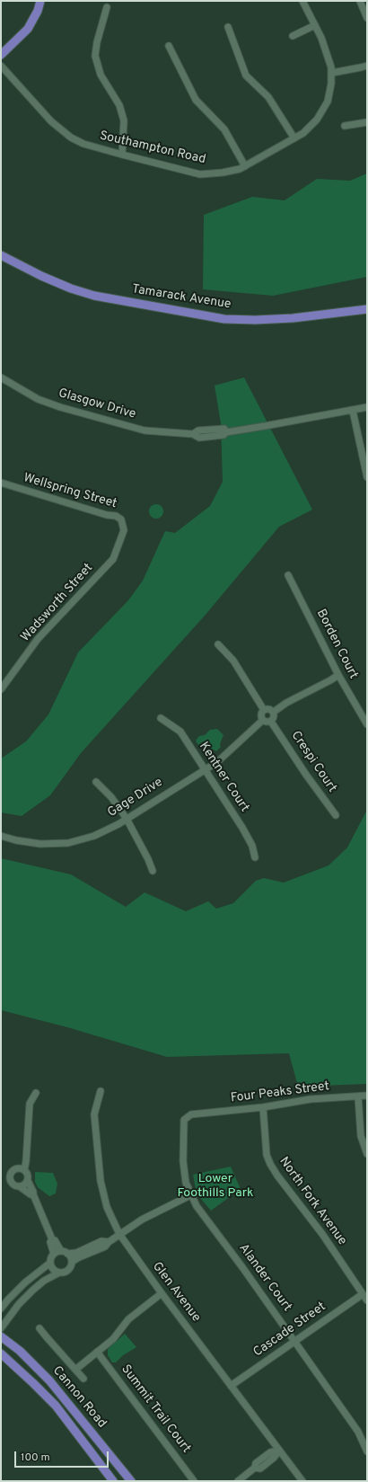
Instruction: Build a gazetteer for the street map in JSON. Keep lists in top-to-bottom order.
{
  "streets": {
    "main road": ["Tamarack Avenue", "Cannon Road"],
    "street": [
      "Southampton Road",
      "Glasgow Drive",
      "Wellspring Street",
      "Wadsworth Street",
      "Borden Court",
      "Crespi Court",
      "Kentner Court",
      "Gage Drive",
      "Four Peaks Street",
      "North Fork Avenue",
      "Alander Court",
      "Glen Avenue",
      "Cascade Street",
      "Summit Trail Court"
    ]
  },
  "crossings": [
    ["Wellspring Street", "Wadsworth Street"],
    ["Crespi Court", "Gage Drive"],
    ["Kentner Court", "Gage Drive"],
    ["Four Peaks Street", "North Fork Avenue"],
    ["Four Peaks Street", "Alander Court"],
    ["North Fork Avenue", "Cascade Street"],
    ["Alander Court", "Cascade Street"],
    ["Glen Avenue", "Cascade Street"]
  ],
  "parks": ["Lower Foothills Park"],
  "scale_bar": "100 m"
}
